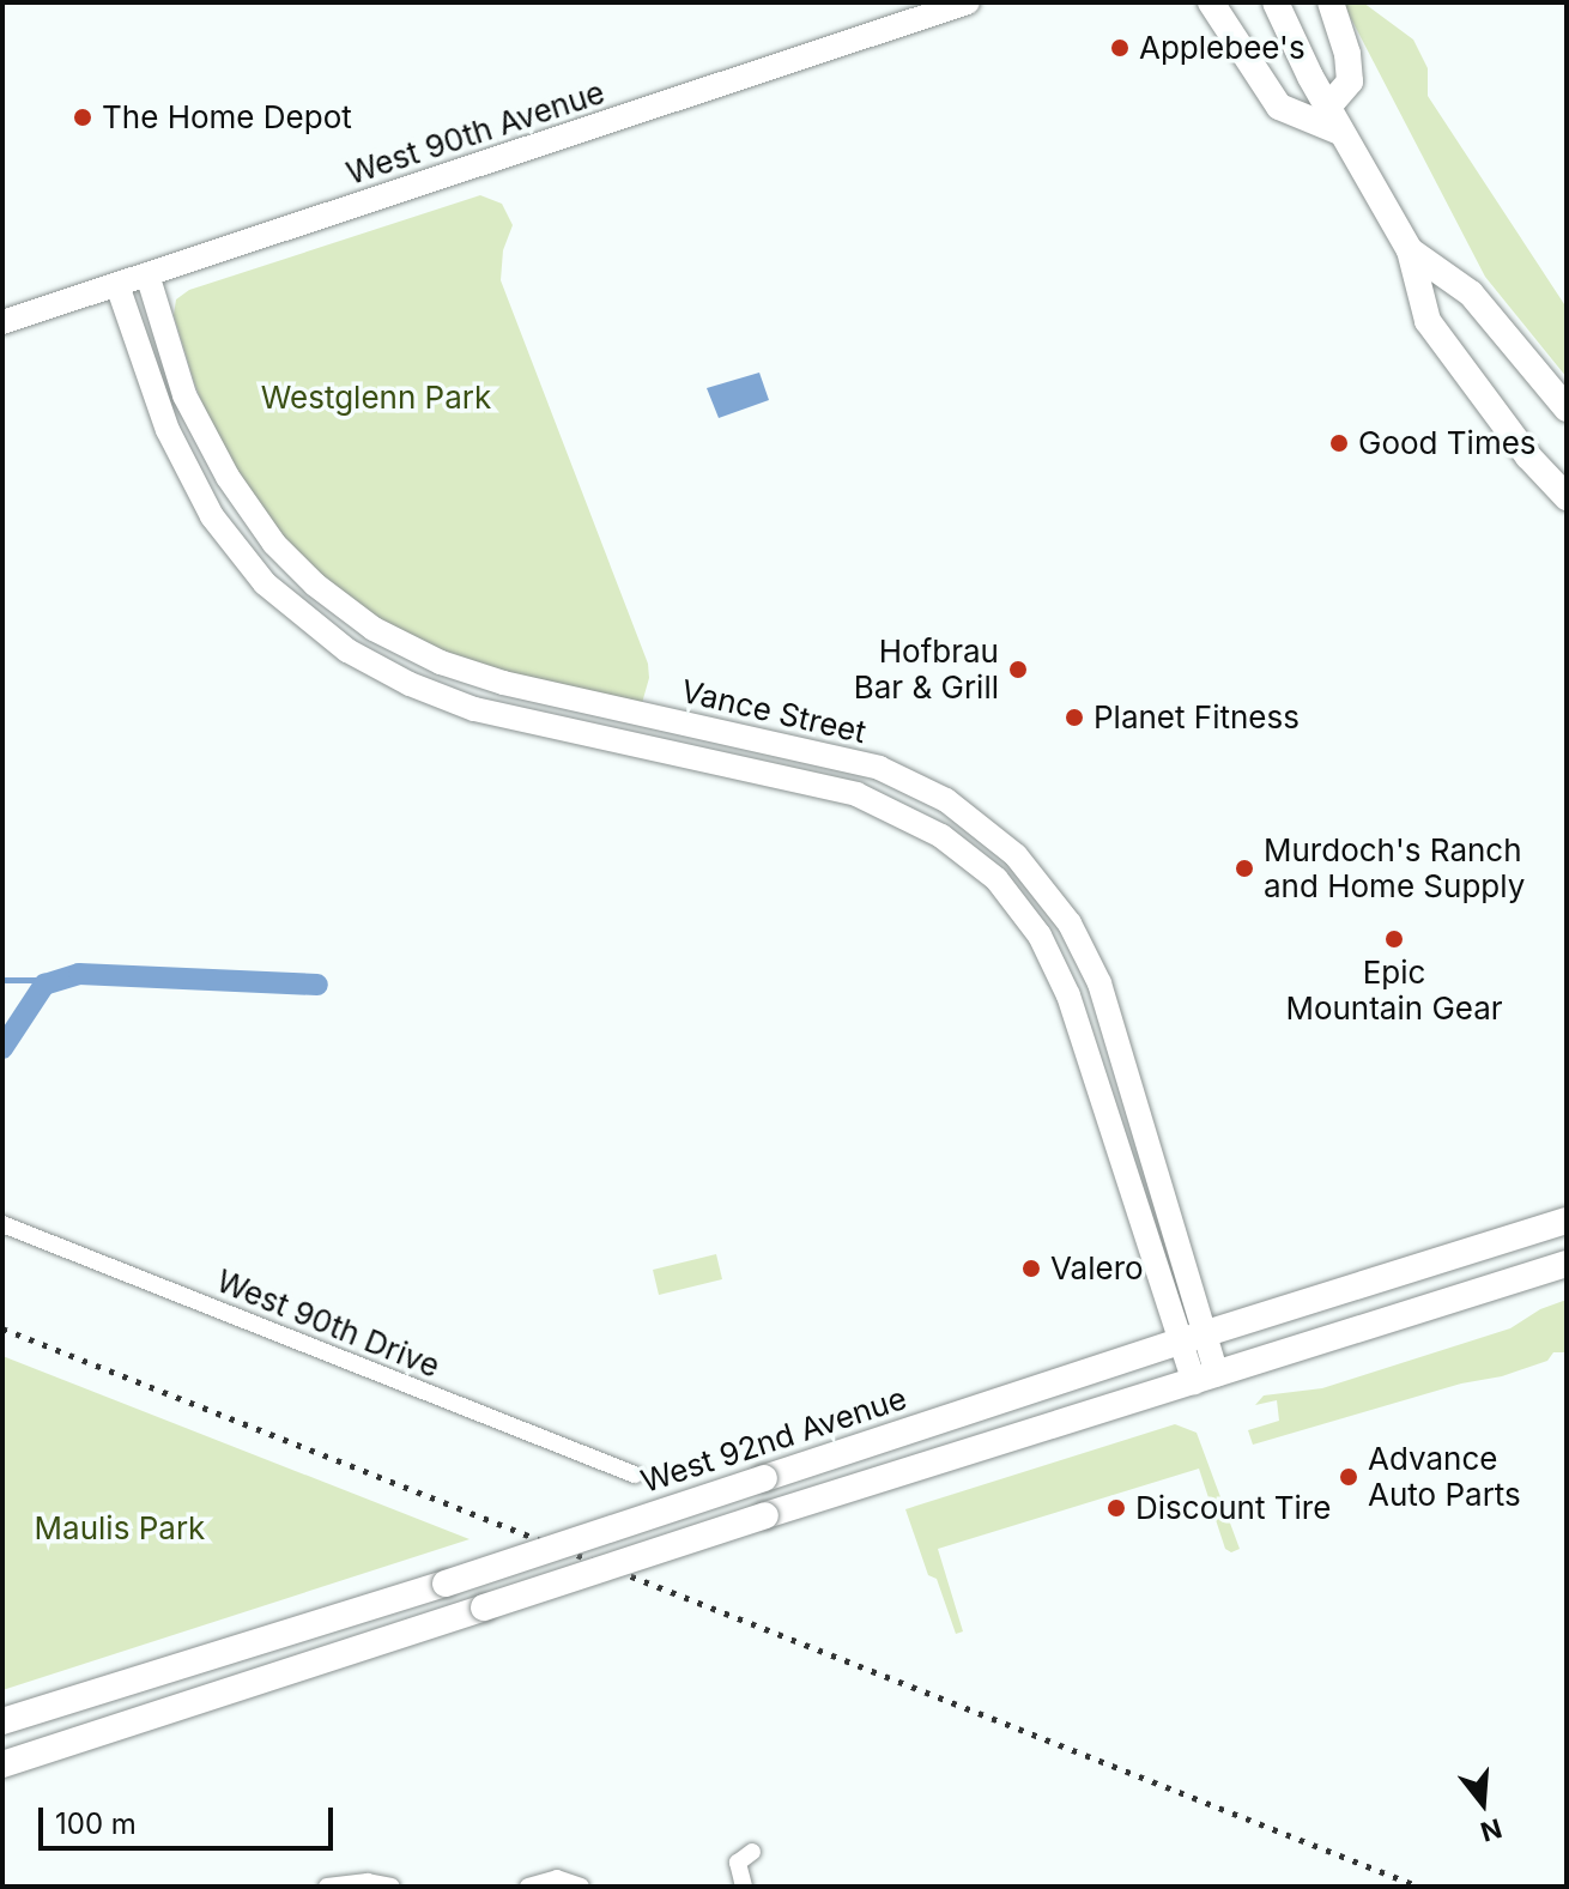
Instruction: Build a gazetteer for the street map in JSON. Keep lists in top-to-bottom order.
{
  "streets": {
    "main road": ["West 92nd Avenue"],
    "street": ["West 90th Avenue", "Vance Street", "West 90th Drive"]
  },
  "crossings": [
    ["West 90th Avenue", "Vance Street"],
    ["Vance Street", "West 92nd Avenue"]
  ],
  "parks": ["Westglenn Park", "Maulis Park"],
  "places": [
    "Applebee's",
    "The Home Depot",
    "Good Times",
    "Hofbrau Bar & Grill",
    "Planet Fitness",
    "Murdoch's Ranch and Home Supply",
    "Epic Mountain Gear",
    "Valero",
    "Advance Auto Parts",
    "Discount Tire"
  ],
  "scale_bar": "100 m",
  "north": "bottom"
}
